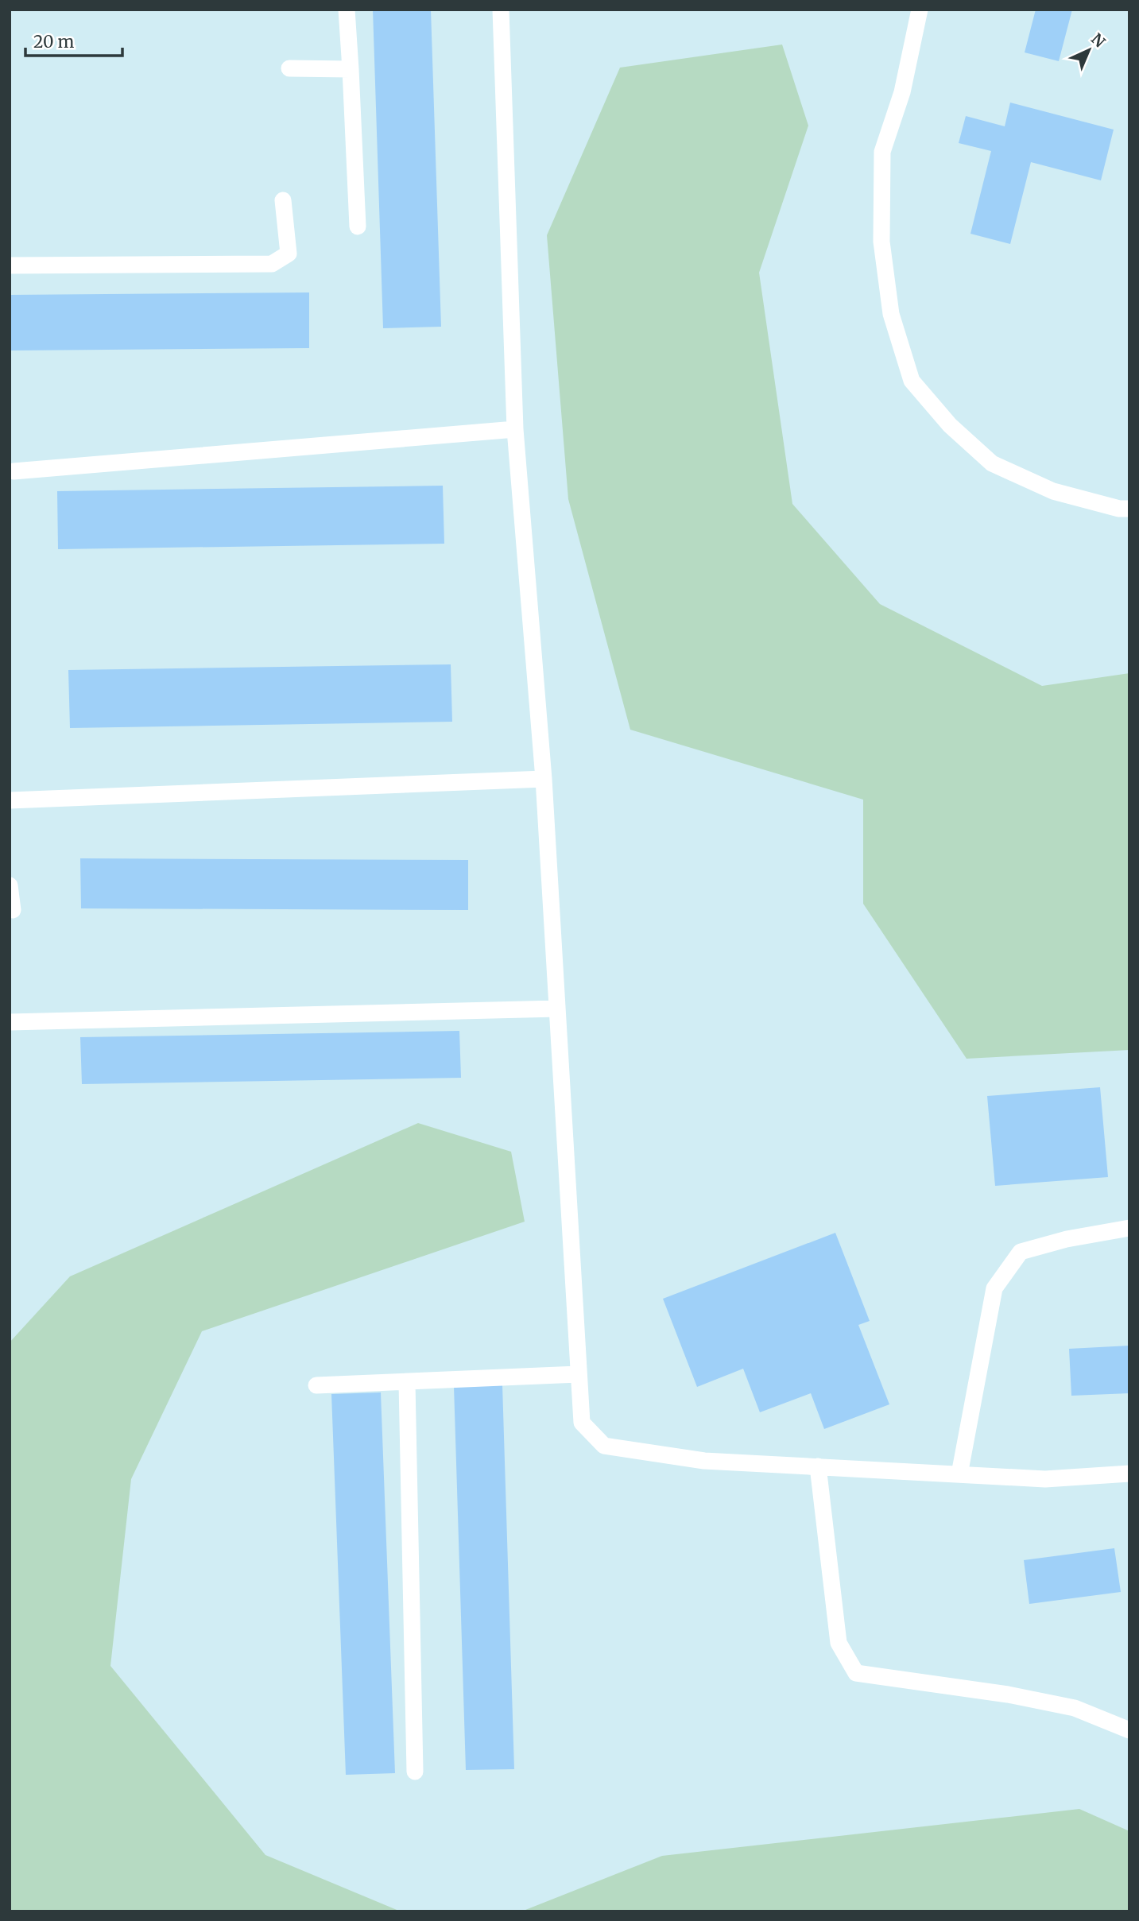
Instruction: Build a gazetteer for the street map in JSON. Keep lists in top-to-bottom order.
{
  "scale_bar": "20 m",
  "north": "top right"
}
